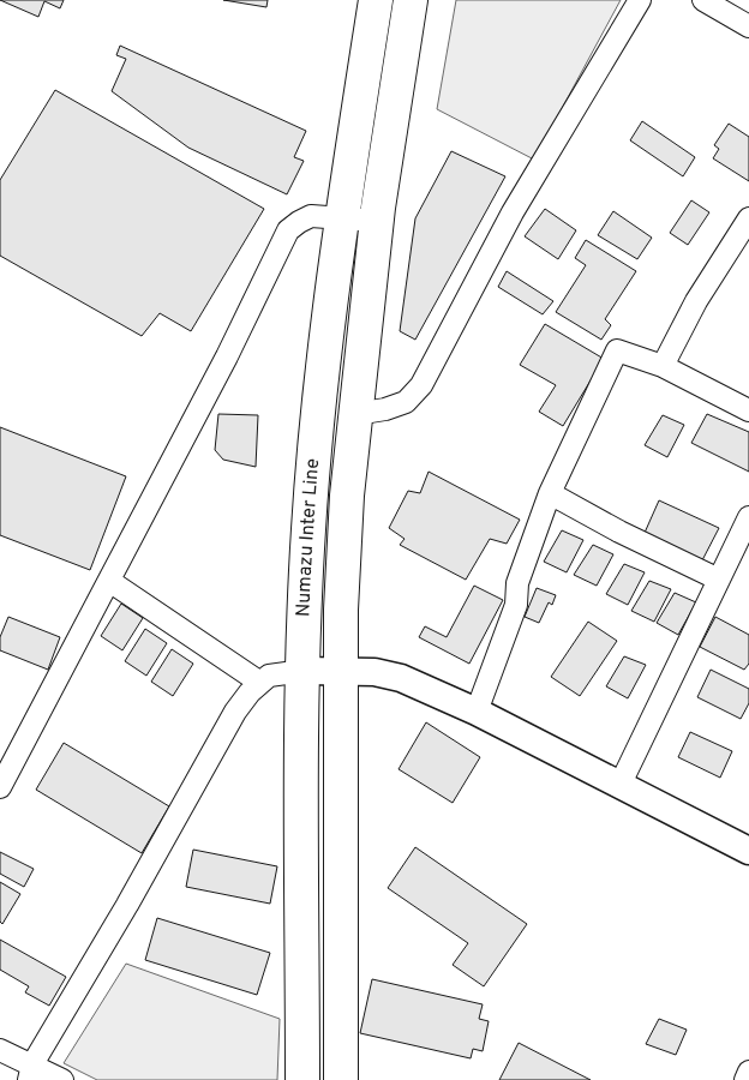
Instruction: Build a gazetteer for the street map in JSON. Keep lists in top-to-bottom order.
{
  "streets": {
    "main road": ["Numazu Inter Line"]
  }
}
